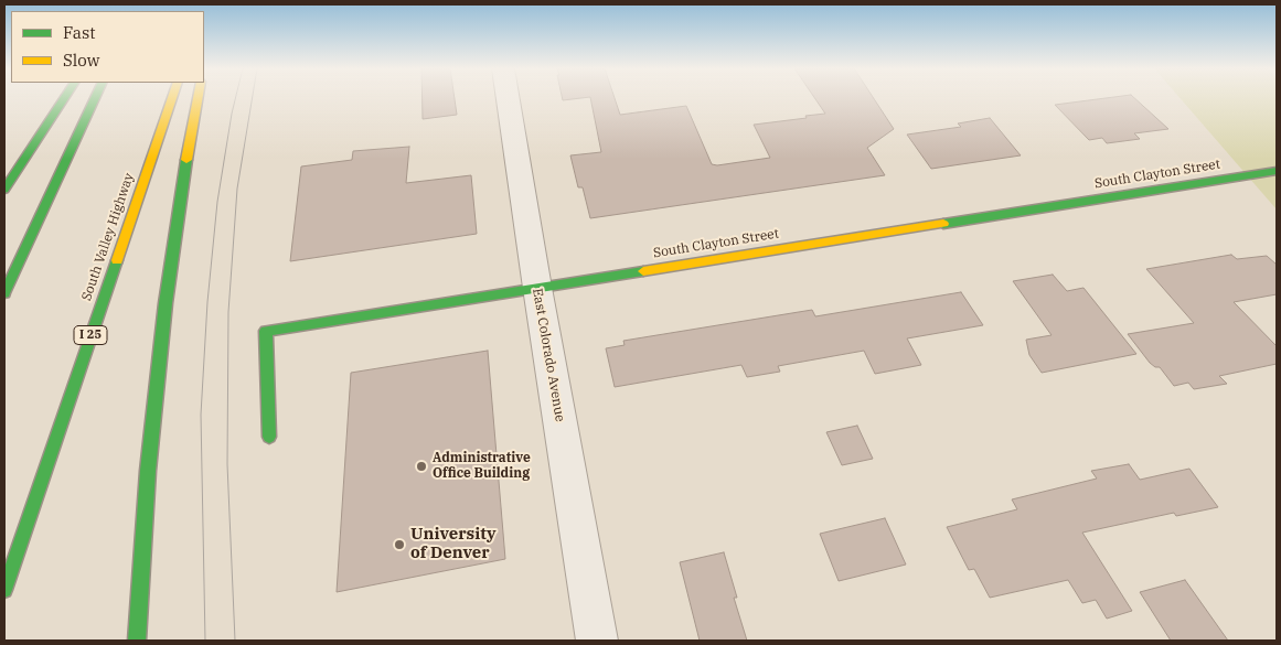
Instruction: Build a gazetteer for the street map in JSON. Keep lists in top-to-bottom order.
{
  "streets": {
    "main road": ["South Clayton Street", "South Valley Highway", "I 25"],
    "street": ["East Colorado Avenue"]
  },
  "crossings": [
    ["South Clayton Street", "East Colorado Avenue"]
  ],
  "places": ["Administrative Office Building", "University of Denver"],
  "legend": ["Fast", "Slow"]
}
